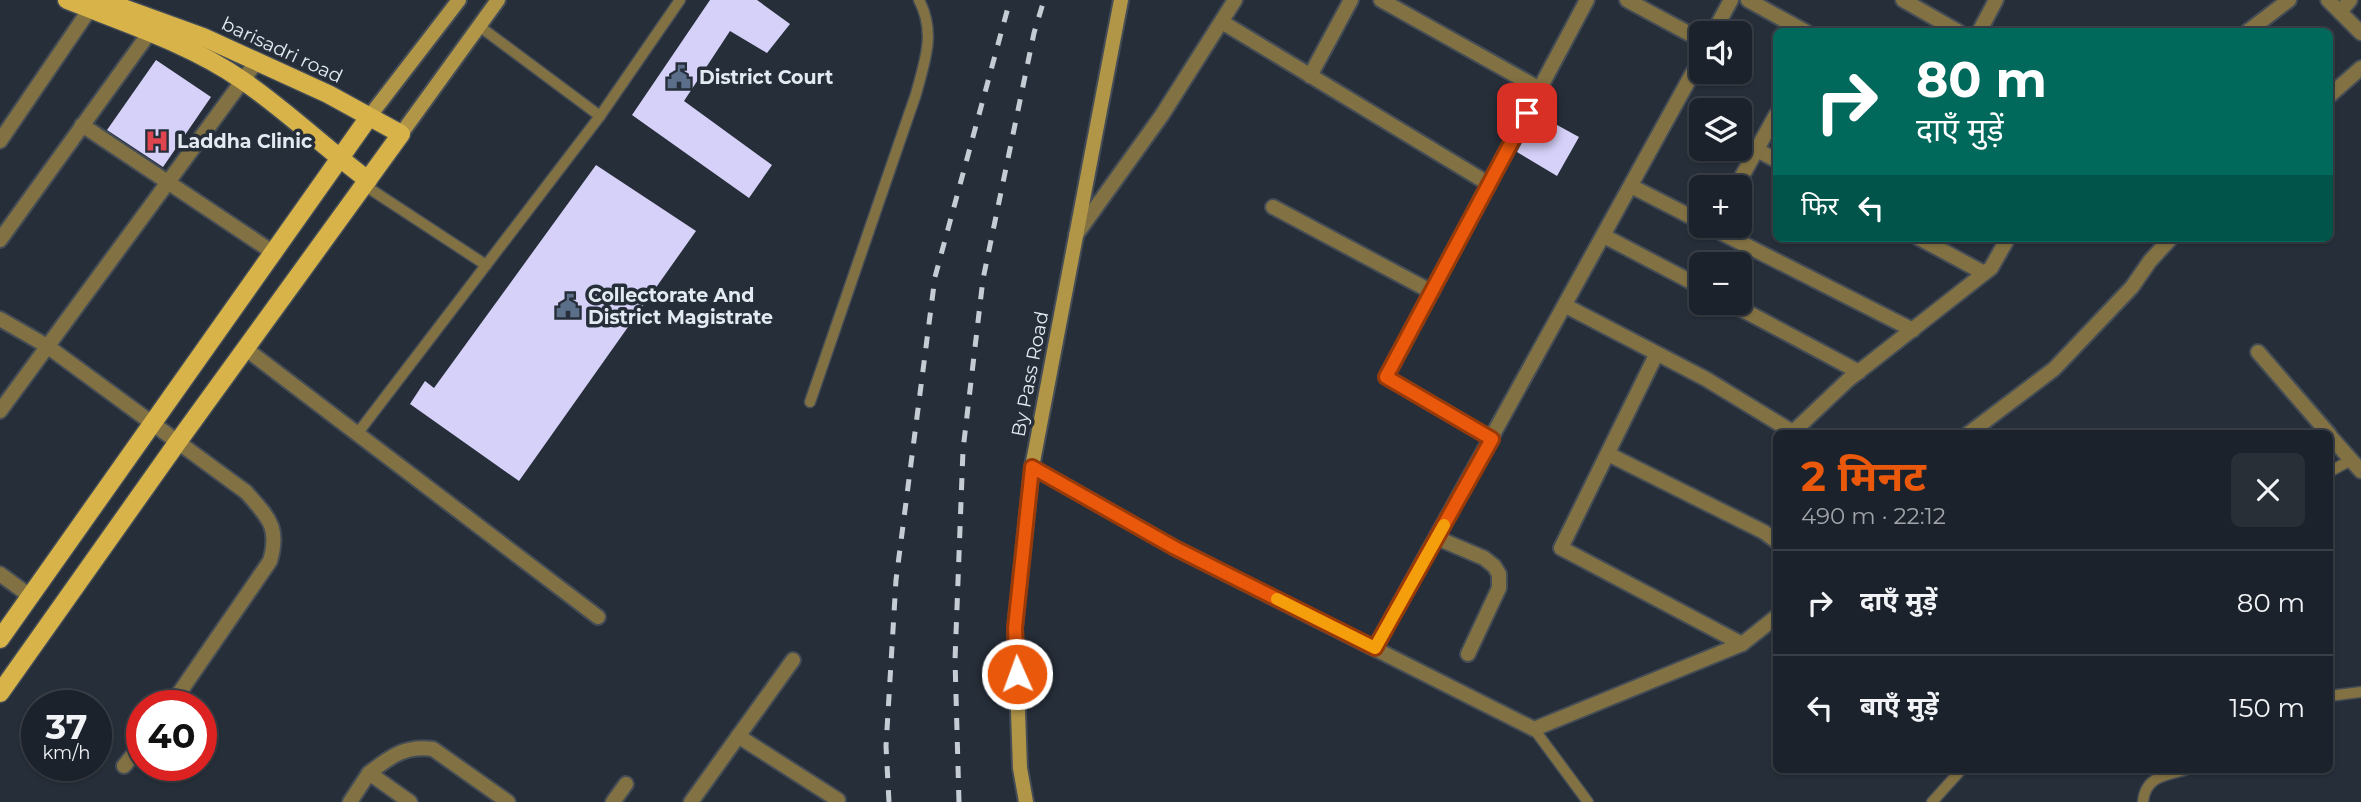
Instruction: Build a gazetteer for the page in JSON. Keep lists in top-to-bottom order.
{
  "streets": {
    "main road": ["barisadri road"],
    "street": ["By Pass Road"]
  },
  "places": {
    "public building": ["District Court", "Collectorate And District Magistrate"],
    "hospital": ["Laddha Clinic"]
  },
  "page": {
    "map_buttons": ["+", "−"],
    "turn": ["80 m", "दाएँ मुड़ें"],
    "then": "फिर",
    "heading": ["2 मिनट", "490 m · 22:12"],
    "list": [
      {
        "name": "दाएँ मुड़ें",
        "value": "80 m"
      },
      {
        "name": "बाएँ मुड़ें",
        "value": "150 m"
      }
    ],
    "speed": "37 km/h",
    "limit": "40"
  }
}
